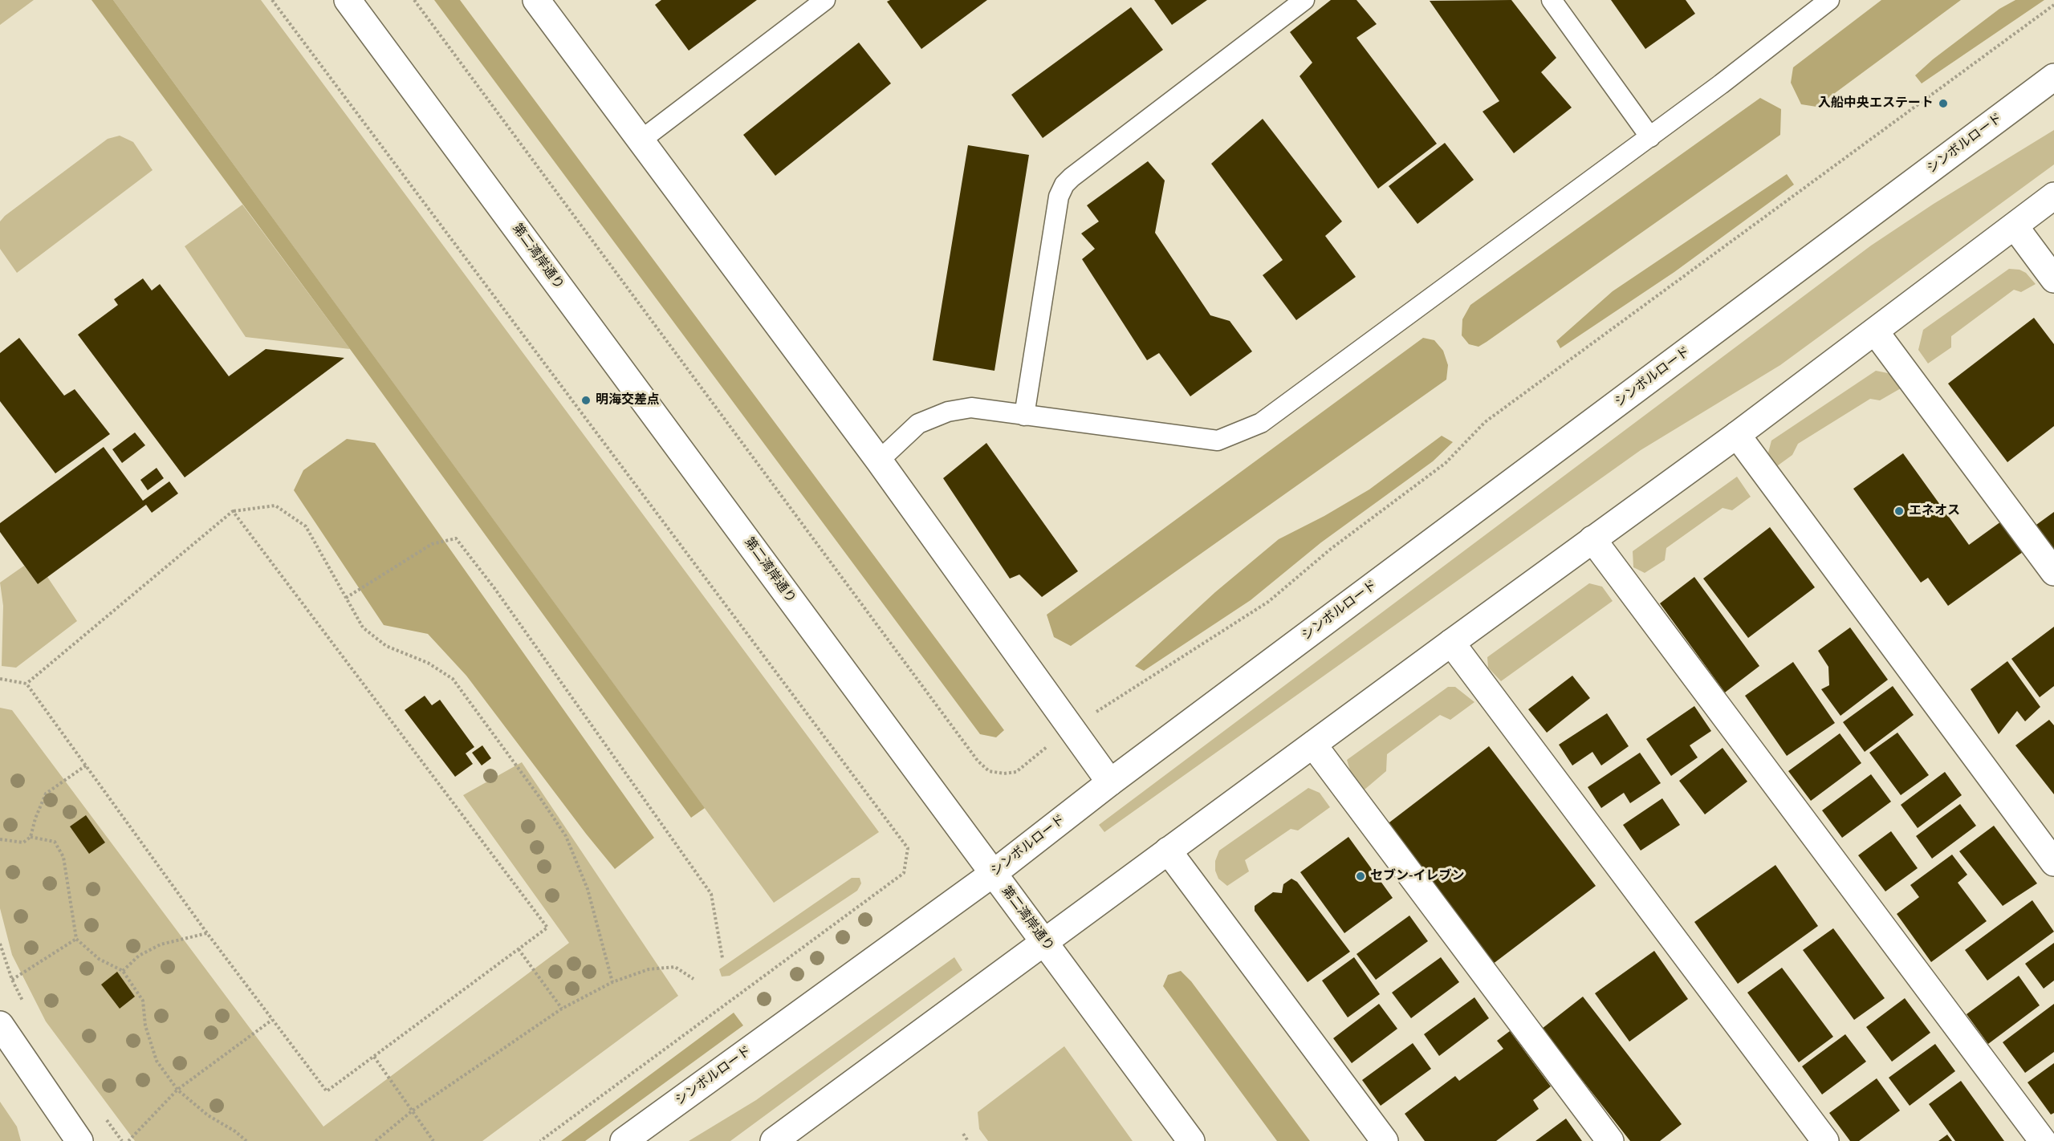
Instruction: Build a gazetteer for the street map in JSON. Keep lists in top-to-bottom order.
{
  "streets": {
    "street": ["シンボルロード", "第二湾岸通り"]
  },
  "crossings": [
    ["シンボルロード", "第二湾岸通り"]
  ],
  "places": [
    "入船中央エステート",
    "明海交差点",
    "エネオス",
    "セブン-イレブン"
  ]
}
